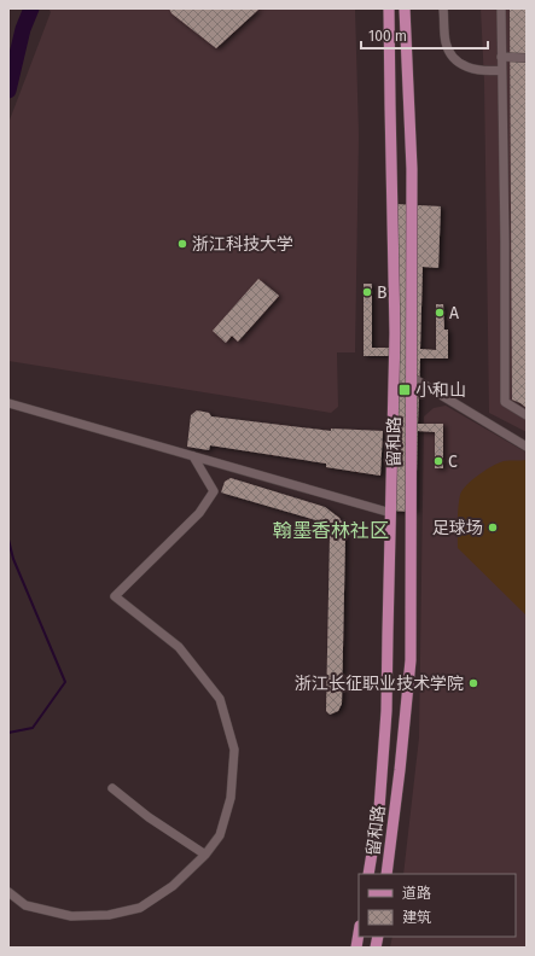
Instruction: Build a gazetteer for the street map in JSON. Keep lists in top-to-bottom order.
{
  "streets": {
    "main road": ["留和路"]
  },
  "districts": ["翰墨香林社区"],
  "places": {
    "other": [
      "浙江科技大学",
      "B",
      "A",
      "C",
      "足球场",
      "浙江长征职业技术学院"
    ],
    "transit": ["小和山"]
  },
  "legend": ["道路", "建筑"],
  "scale_bar": "100 m"
}
